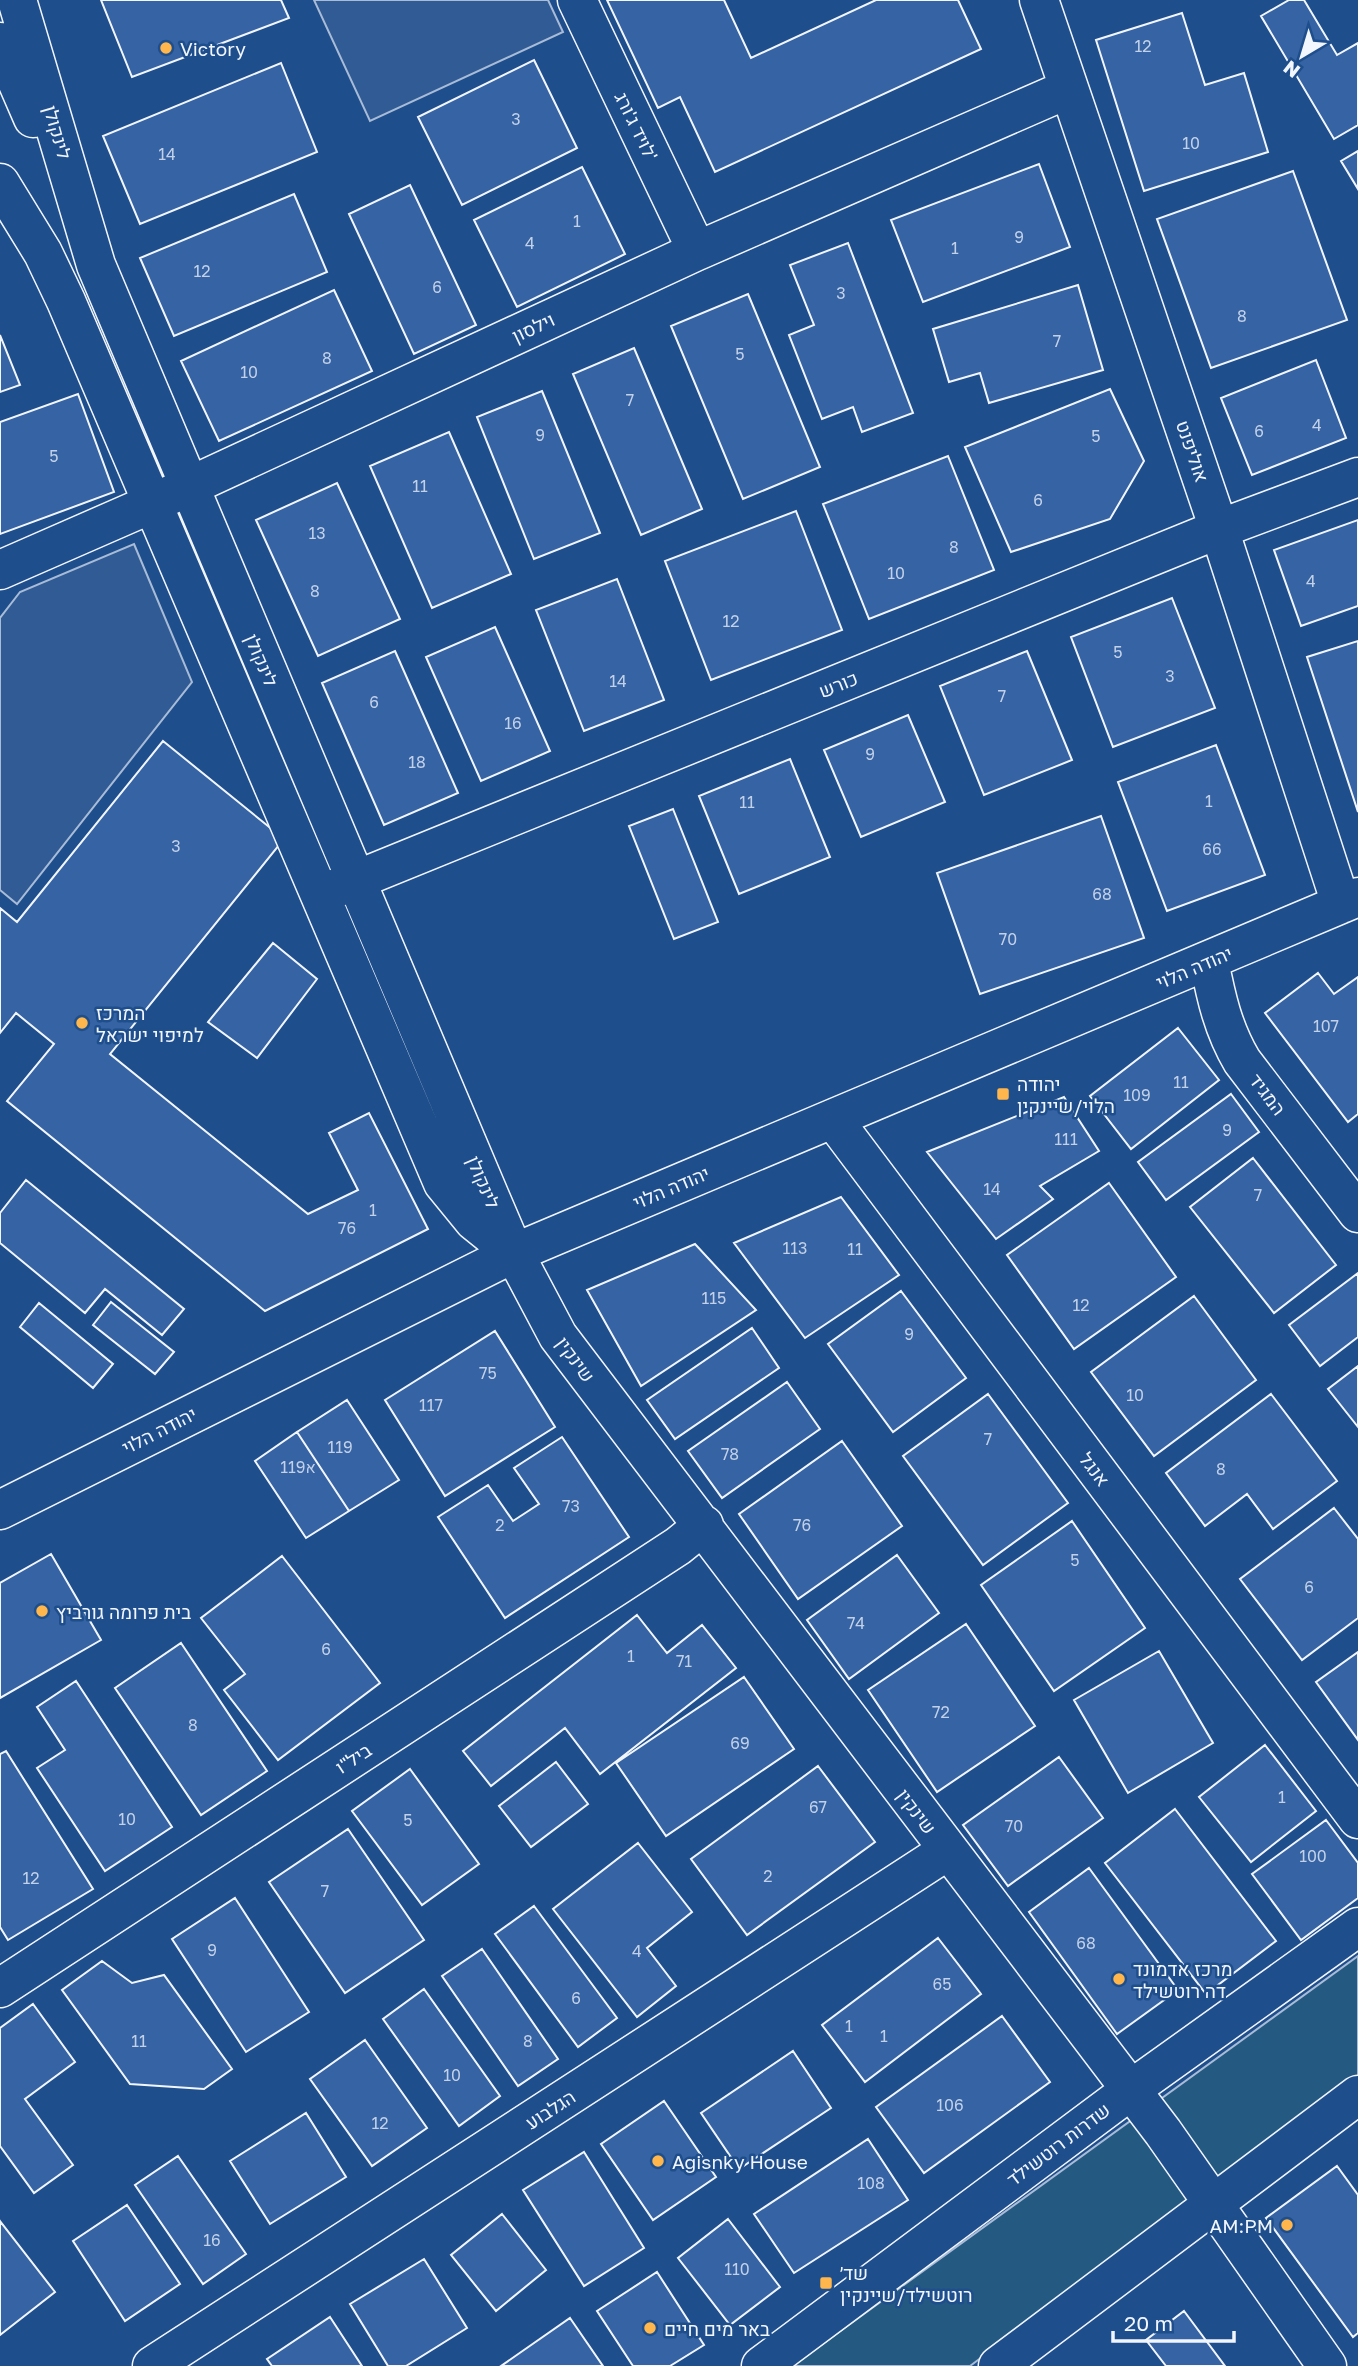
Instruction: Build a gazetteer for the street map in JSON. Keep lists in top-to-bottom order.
{
  "streets": {
    "street": [
      "לויד ג'ורג'",
      "לינקולן",
      "וילסון",
      "אוליפנט",
      "כורש",
      "יהודה הלוי",
      "המגיד",
      "שינקין",
      "אנגל",
      "ביל\"ו",
      "הגלבוע",
      "שדרות רוטשילד"
    ]
  },
  "crossings": [
    ["לויד ג'ורג'", "וילסון"],
    ["לינקולן", "וילסון"],
    ["לינקולן", "כורש"],
    ["לינקולן", "יהודה הלוי"],
    ["לינקולן", "שינקין"],
    ["וילסון", "אוליפנט"],
    ["אוליפנט", "כורש"],
    ["אוליפנט", "יהודה הלוי"],
    ["יהודה הלוי", "המגיד"],
    ["יהודה הלוי", "שינקין"],
    ["יהודה הלוי", "אנגל"],
    ["שינקין", "ביל\"ו"],
    ["שינקין", "הגלבוע"],
    ["שינקין", "שדרות רוטשילד"]
  ],
  "places": {
    "other": [
      "Victory",
      "המרכז למיפוי ישראל",
      "בית פרומה גורביץ",
      "מרכז אדמונד דה רוטשילד",
      "Agisnky House",
      "AM:PM",
      "באר מים חיים"
    ],
    "transit": ["יהודה הלוי/שיינקין", "שד׳ רוטשילד/שיינקין"]
  },
  "house_numbers": [
    "12",
    "3",
    "10",
    "14",
    "1",
    "9",
    "4",
    "1",
    "12",
    "6",
    "3",
    "8",
    "7",
    "5",
    "8",
    "10",
    "7",
    "4",
    "6",
    "9",
    "5",
    "5",
    "11",
    "6",
    "13",
    "8",
    "10",
    "4",
    "8",
    "12",
    "5",
    "3",
    "14",
    "7",
    "6",
    "16",
    "9",
    "18",
    "1",
    "11",
    "3",
    "66",
    "68",
    "70",
    "107",
    "11",
    "109",
    "9",
    "111",
    "14",
    "7",
    "1",
    "76",
    "113",
    "11",
    "115",
    "12",
    "9",
    "75",
    "10",
    "117",
    "7",
    "119",
    "78",
    "119א",
    "8",
    "73",
    "2",
    "76",
    "5",
    "6",
    "74",
    "6",
    "1",
    "71",
    "72",
    "8",
    "69",
    "1",
    "67",
    "10",
    "5",
    "70",
    "100",
    "2",
    "12",
    "7",
    "68",
    "9",
    "4",
    "65",
    "6",
    "1",
    "1",
    "11",
    "8",
    "10",
    "106",
    "12",
    "108",
    "16",
    "110"
  ],
  "scale_bar": "20 m",
  "north": "bottom left"
}
